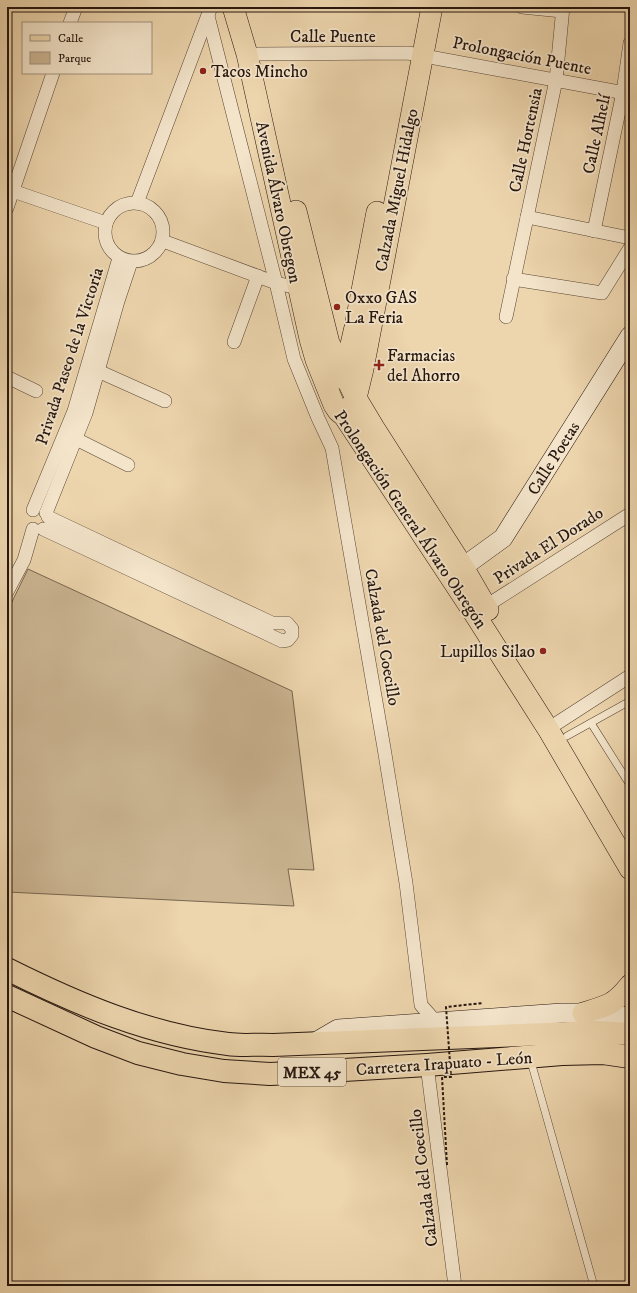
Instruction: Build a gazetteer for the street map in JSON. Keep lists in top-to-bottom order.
{
  "streets": {
    "highway": ["Carretera Irapuato - León", "MEX 45"],
    "main road": ["Calzada Miguel Hidalgo", "Avenida Álvaro Obregon", "Prolongación General Álvaro Obregón"],
    "street": [
      "Calle Puente",
      "Prolongación Puente",
      "Calle Alhelí",
      "Calle Hortensia",
      "Privada Paseo de la Victoria",
      "Calle Poetas",
      "Privada El Dorado",
      "Calzada del Coecillo"
    ]
  },
  "crossings": [
    ["Calle Puente", "Prolongación Puente"],
    ["Calle Puente", "Calzada Miguel Hidalgo"],
    ["Calle Puente", "Avenida Álvaro Obregon"],
    ["Prolongación Puente", "Calle Alhelí"],
    ["Prolongación Puente", "Calle Hortensia"],
    ["Prolongación Puente", "Calzada Miguel Hidalgo"],
    ["Calzada Miguel Hidalgo", "Avenida Álvaro Obregon"],
    ["Calzada Miguel Hidalgo", "Prolongación General Álvaro Obregón"],
    ["Avenida Álvaro Obregon", "Prolongación General Álvaro Obregón"],
    ["Calle Poetas", "Prolongación General Álvaro Obregón"],
    ["Prolongación General Álvaro Obregón", "Privada El Dorado"],
    ["Calzada del Coecillo", "Carretera Irapuato - León"],
    ["Carretera Irapuato - León", "MEX 45"]
  ],
  "places": {
    "other": ["Tacos Mincho", "Oxxo GAS La Feria", "Lupillos Silao"],
    "health": ["Farmacias del Ahorro"]
  },
  "legend": ["Calle", "Parque"]
}
